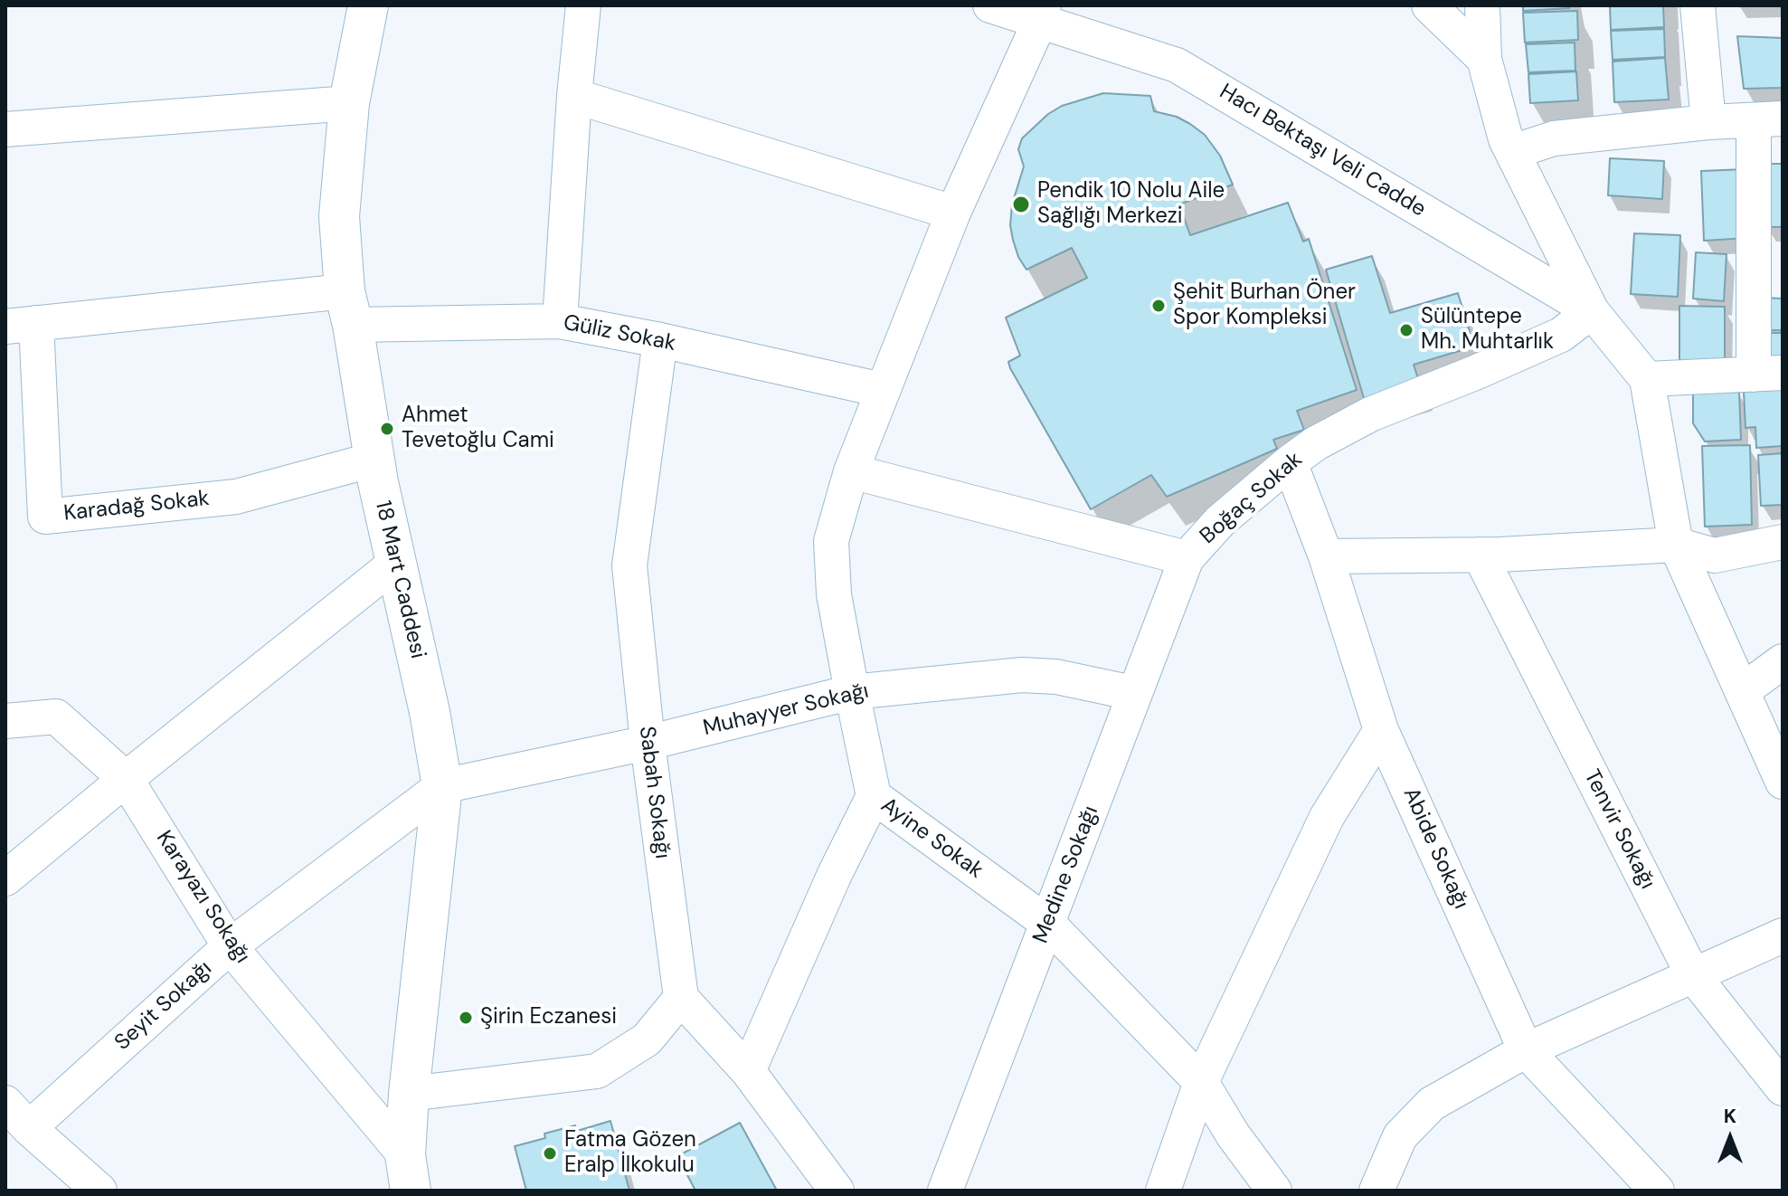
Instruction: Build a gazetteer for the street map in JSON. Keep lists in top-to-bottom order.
{
  "streets": {
    "street": [
      "Hacı Bektaşı Veli Cadde",
      "Güliz Sokak",
      "Boğaç Sokak",
      "Karadağ Sokak",
      "18 Mart Caddesi",
      "Muhayyer Sokağı",
      "Sabah Sokağı",
      "Tenvir Sokağı",
      "Ayine Sokak",
      "Abide Sokağı",
      "Medine Sokağı",
      "Karayazı Sokağı",
      "Seyit Sokağı"
    ]
  },
  "crossings": [
    ["Hacı Bektaşı Veli Cadde", "Boğaç Sokak"],
    ["Hacı Bektaşı Veli Cadde", "Ayine Sokak"],
    ["Güliz Sokak", "Karadağ Sokak"],
    ["Güliz Sokak", "18 Mart Caddesi"],
    ["Güliz Sokak", "Sabah Sokağı"],
    ["Güliz Sokak", "Ayine Sokak"],
    ["Boğaç Sokak", "Ayine Sokak"],
    ["Boğaç Sokak", "Abide Sokağı"],
    ["Boğaç Sokak", "Medine Sokağı"],
    ["Karadağ Sokak", "18 Mart Caddesi"],
    ["18 Mart Caddesi", "Muhayyer Sokağı"],
    ["18 Mart Caddesi", "Karayazı Sokağı"],
    ["18 Mart Caddesi", "Seyit Sokağı"],
    ["Muhayyer Sokağı", "Sabah Sokağı"],
    ["Muhayyer Sokağı", "Ayine Sokak"],
    ["Muhayyer Sokağı", "Medine Sokağı"],
    ["Muhayyer Sokağı", "Seyit Sokağı"],
    ["Ayine Sokak", "Medine Sokağı"],
    ["Karayazı Sokağı", "Seyit Sokağı"]
  ],
  "places": [
    "Pendik 10 Nolu Aile Sağlığı Merkezi",
    "Şehit Burhan Öner Spor Kompleksi",
    "Sülüntepe Mh. Muhtarlık",
    "Ahmet Tevetoğlu Cami",
    "Şirin Eczanesi",
    "Fatma Gözen Eralp İlkokulu"
  ],
  "north": "top"
}
